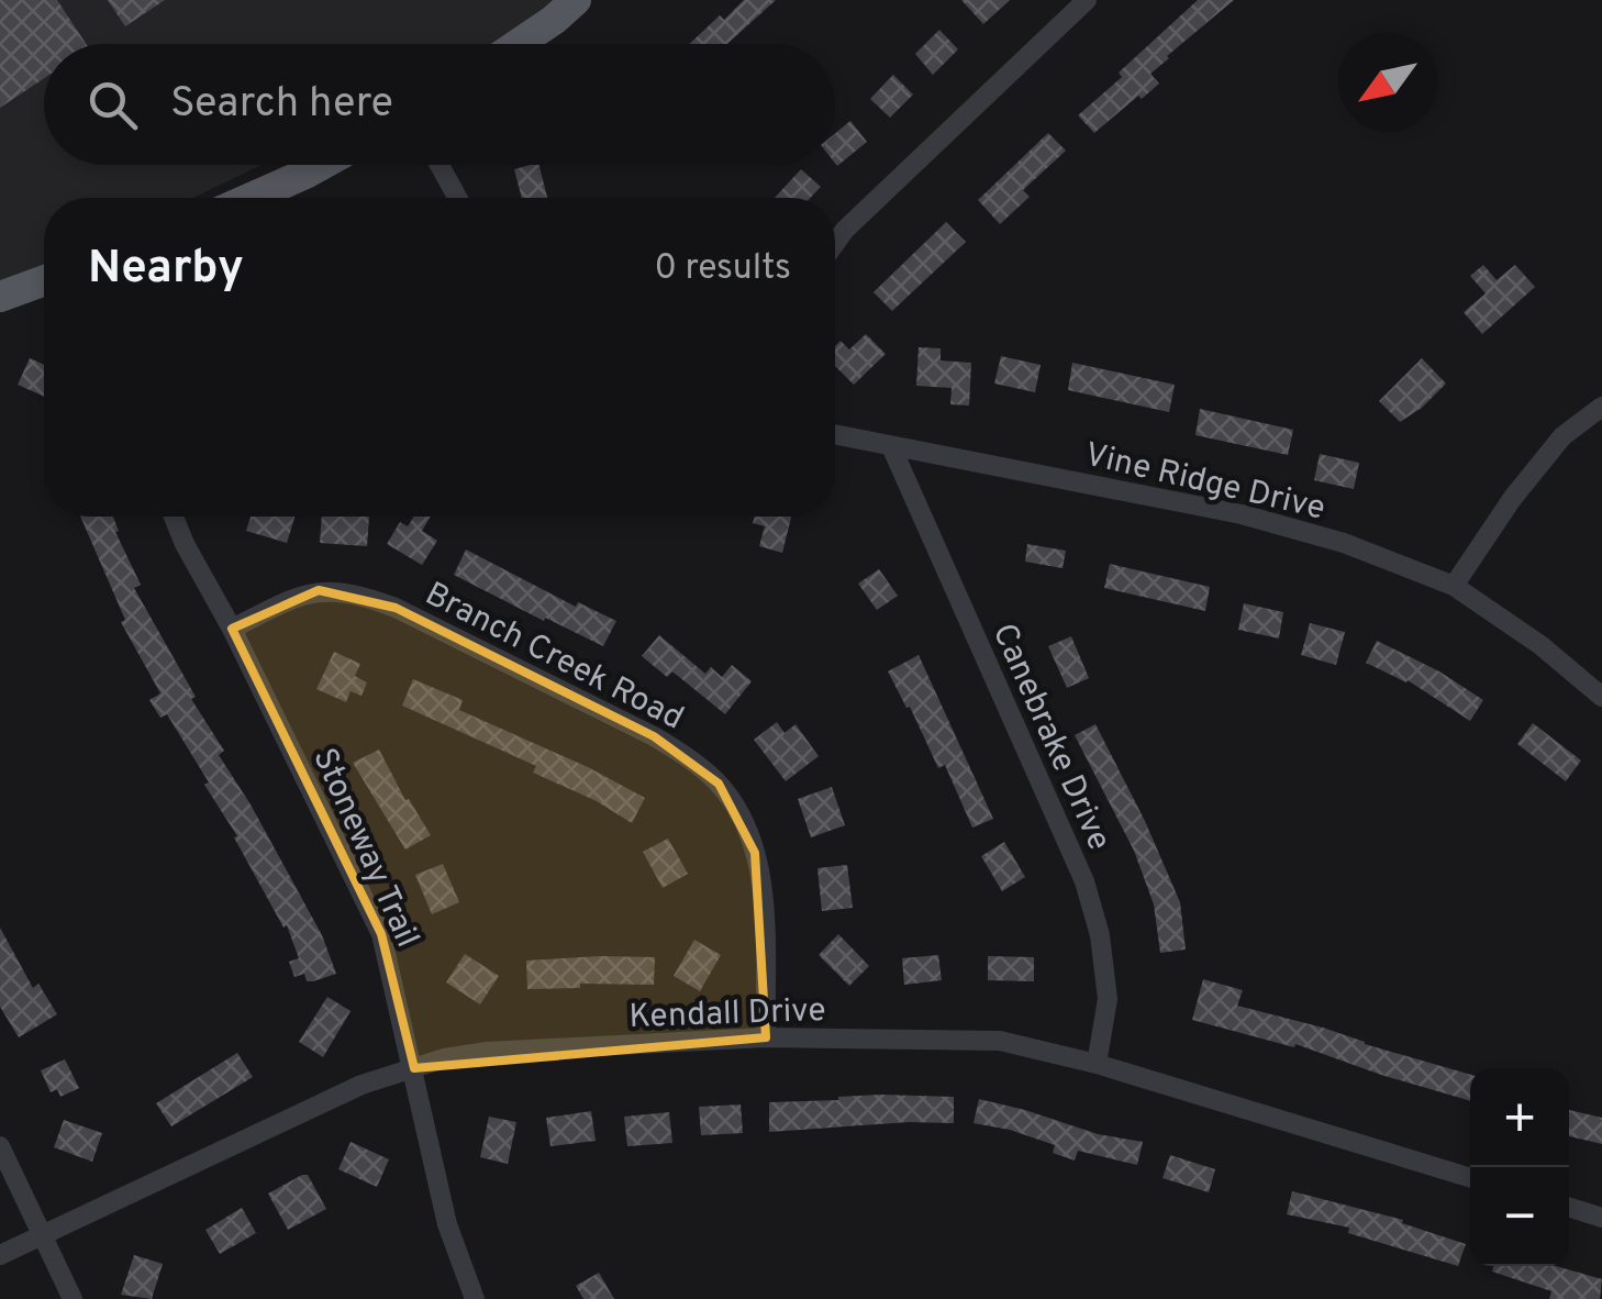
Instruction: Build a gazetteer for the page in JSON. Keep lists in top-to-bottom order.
{
  "streets": {
    "street": [
      "Vine Ridge Drive",
      "Branch Creek Road",
      "Canebrake Drive",
      "Stoneway Trail",
      "Kendall Drive"
    ]
  },
  "crossings": [
    ["Vine Ridge Drive", "Canebrake Drive"],
    ["Branch Creek Road", "Stoneway Trail"],
    ["Branch Creek Road", "Kendall Drive"],
    ["Canebrake Drive", "Kendall Drive"],
    ["Stoneway Trail", "Kendall Drive"]
  ],
  "north": "bottom left",
  "page": {
    "search": "Search here",
    "heading": ["Nearby", "0 results"],
    "map_buttons": ["+", "−"]
  }
}
